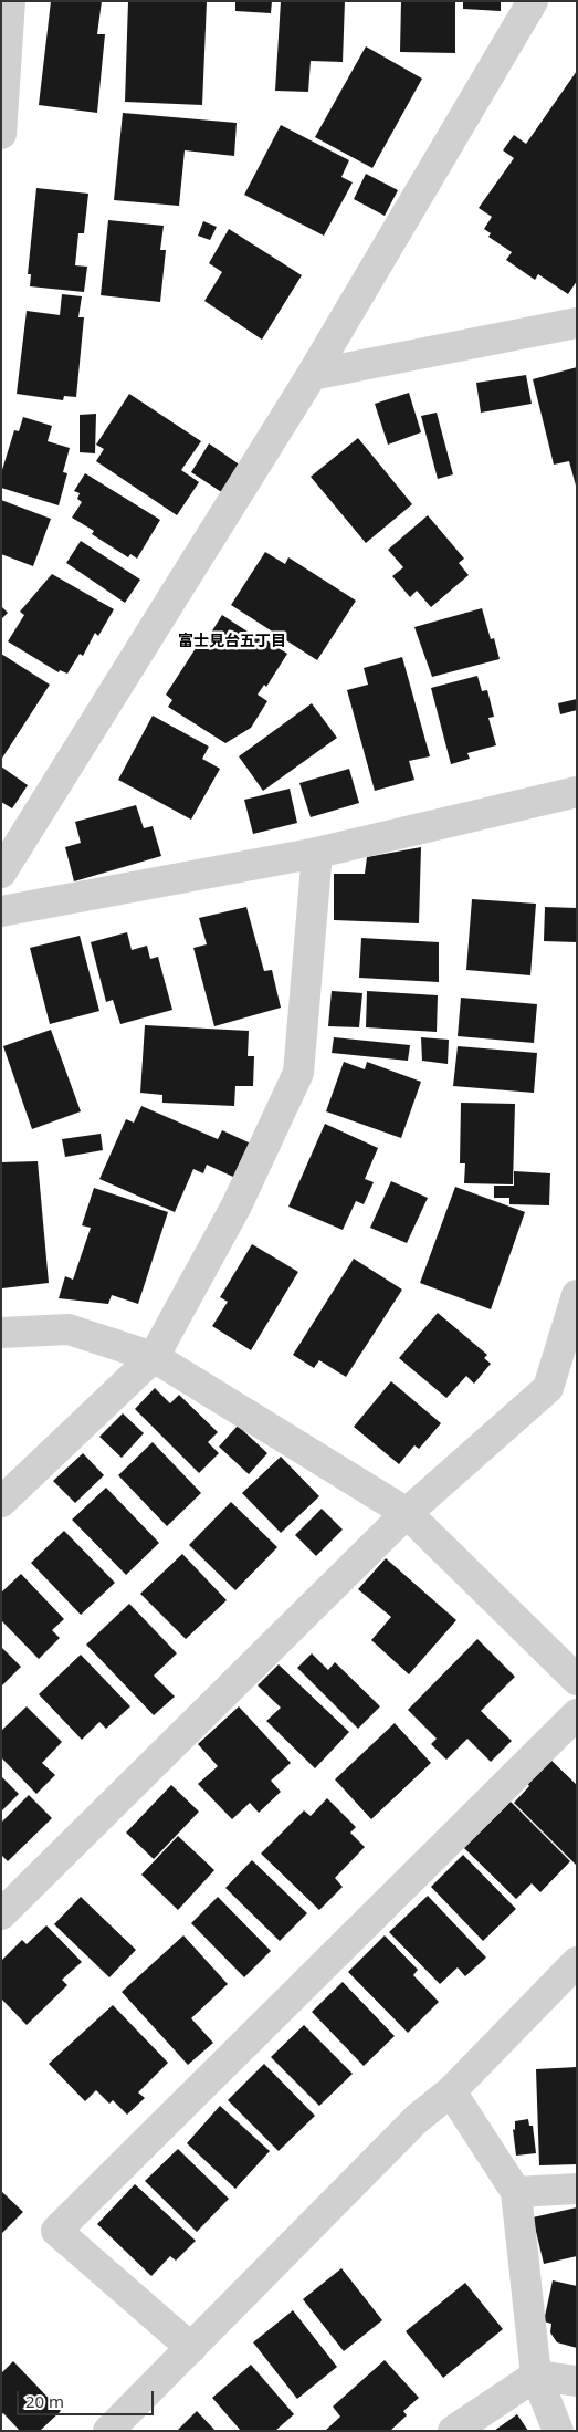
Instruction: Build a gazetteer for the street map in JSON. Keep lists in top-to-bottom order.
{
  "districts": ["富士見台五丁目"],
  "scale_bar": "20 m"
}
